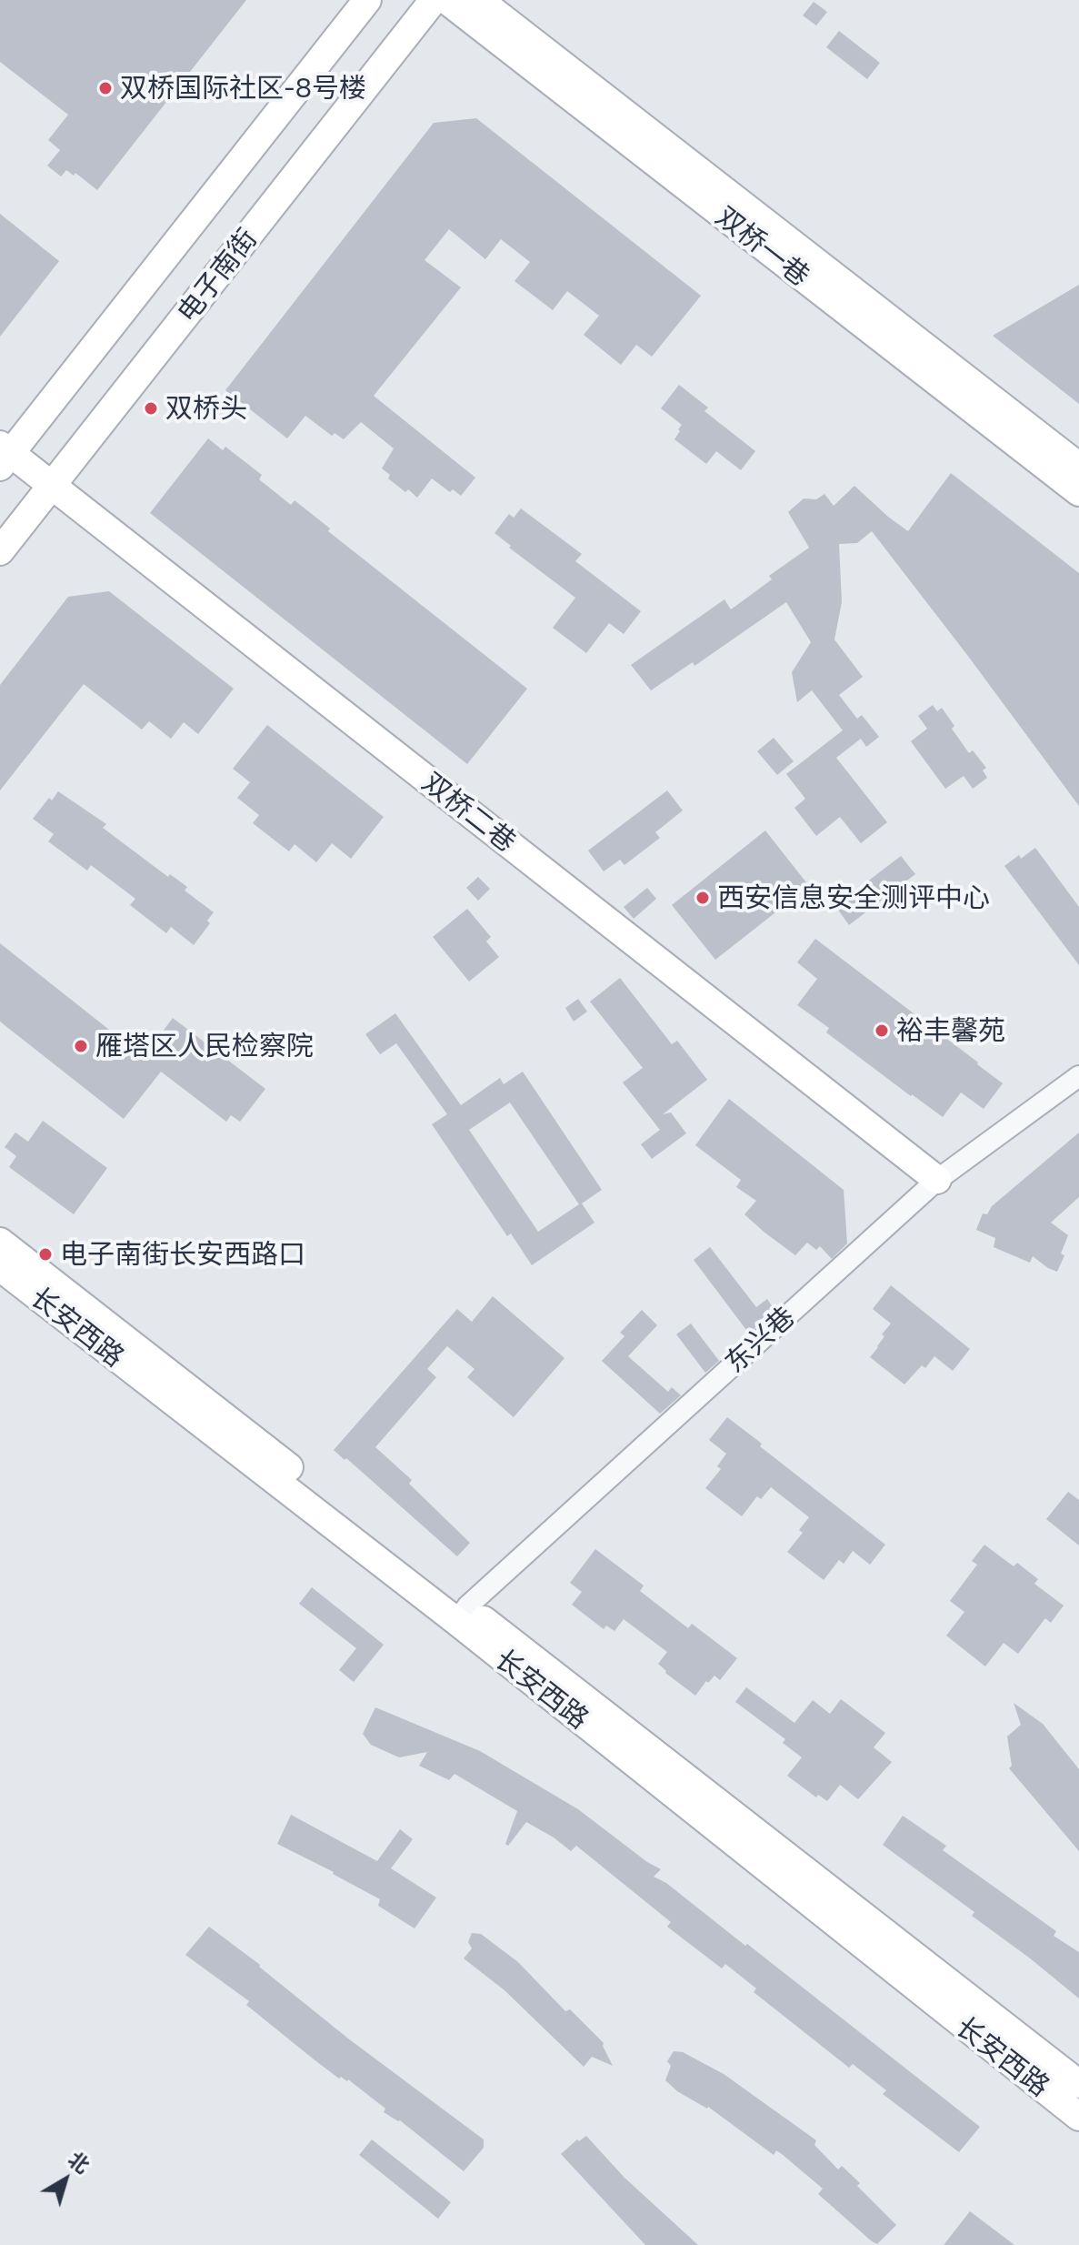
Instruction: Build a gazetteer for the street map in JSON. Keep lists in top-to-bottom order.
{
  "streets": {
    "main road": [
      "双桥一巷",
      "电子南街",
      "双桥二巷",
      "长安西路"
    ],
    "street": ["东兴巷"]
  },
  "crossings": [
    ["电子南街", "双桥二巷"],
    ["双桥二巷", "东兴巷"],
    ["长安西路", "东兴巷"]
  ],
  "places": [
    "双桥国际社区-8号楼",
    "双桥头",
    "西安信息安全测评中心",
    "裕丰馨苑",
    "雁塔区人民检察院",
    "电子南街长安西路口"
  ],
  "north": "top right"
}
